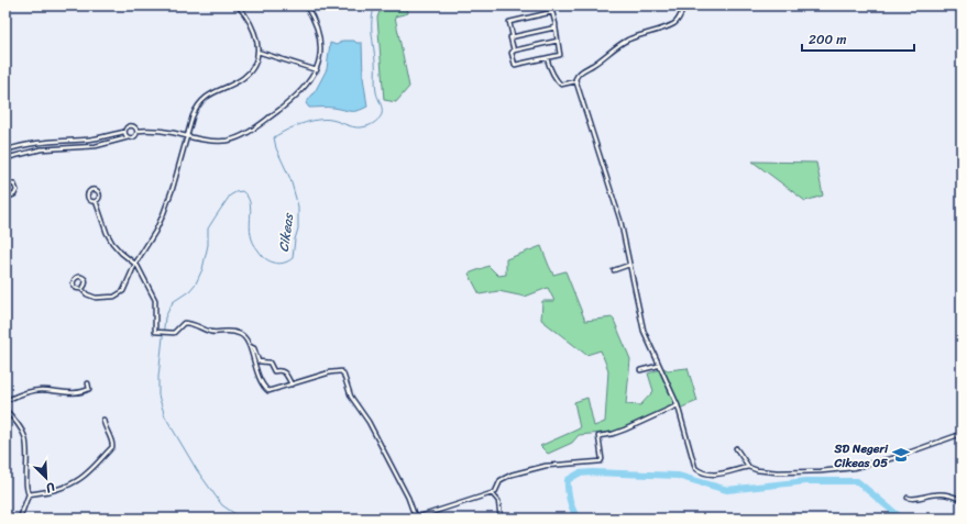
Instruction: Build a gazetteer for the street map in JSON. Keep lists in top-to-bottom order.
{
  "water": ["Cikeas"],
  "places": {
    "school or university": ["SD Negeri Cikeas 05"]
  },
  "scale_bar": "200 m",
  "north": "bottom right"
}
